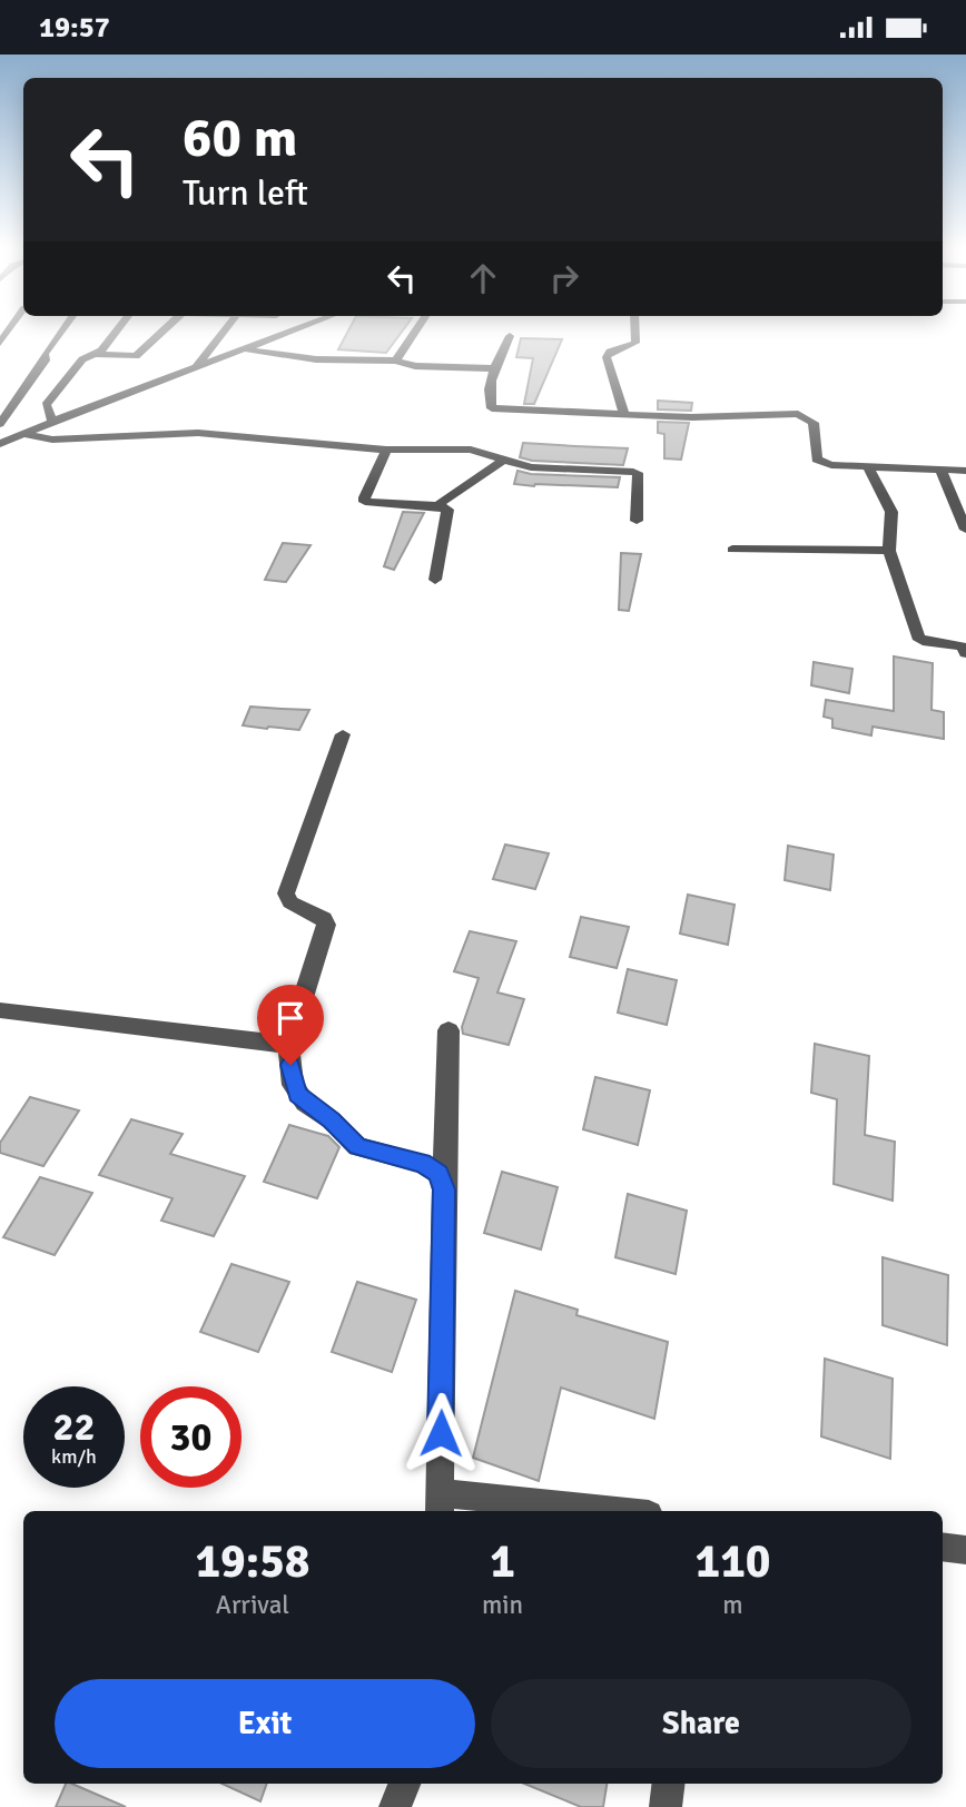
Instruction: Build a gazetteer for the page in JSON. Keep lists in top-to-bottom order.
{
  "page": {
    "status": "19:57",
    "turn": ["60 m", "Turn left"],
    "speed": "22 km/h",
    "limit": "30",
    "eta": [
      "19:58",
      "Arrival",
      "1",
      "min",
      "110",
      "m"
    ],
    "buttons": ["Exit", "Share"]
  }
}
